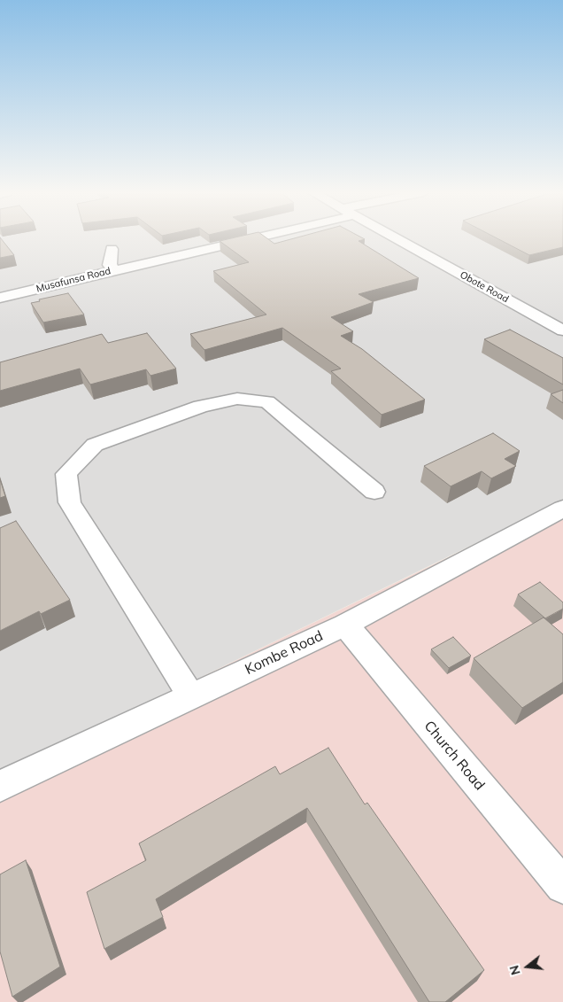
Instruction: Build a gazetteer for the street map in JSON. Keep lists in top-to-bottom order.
{
  "streets": {
    "street": [
      "Musafunsa Road",
      "Obote Road",
      "Kombe Road",
      "Church Road"
    ]
  },
  "crossings": [
    ["Kombe Road", "Church Road"]
  ],
  "north": "left"
}
